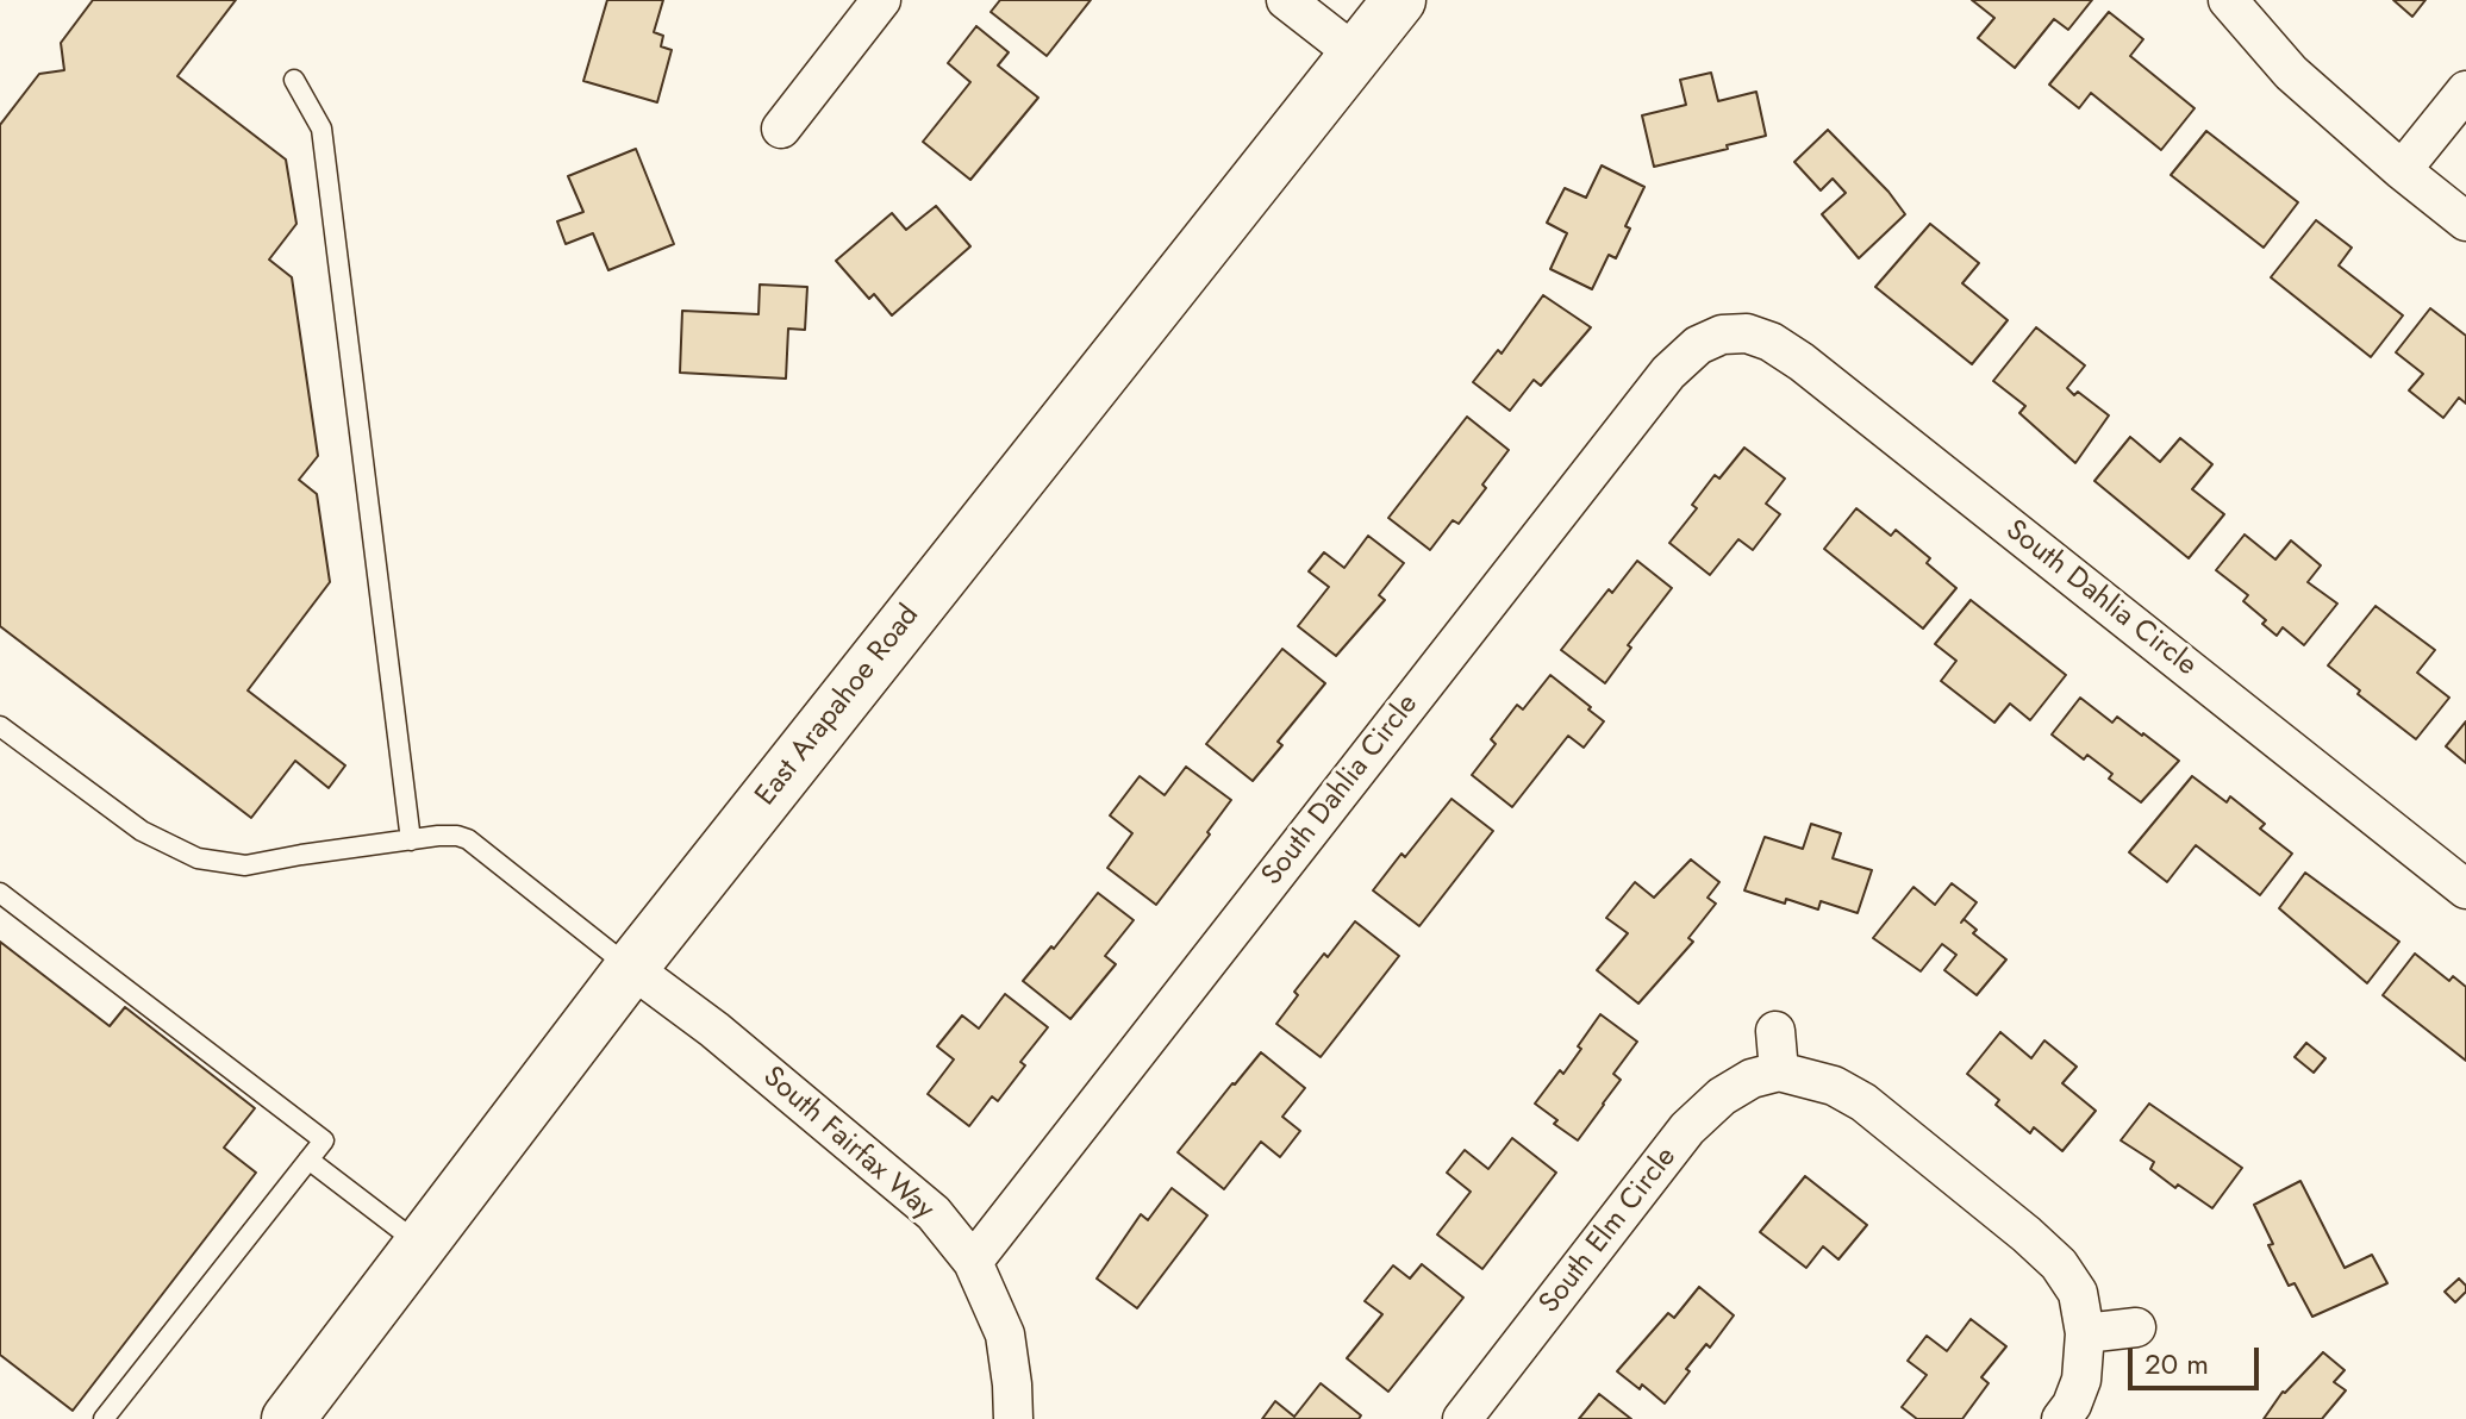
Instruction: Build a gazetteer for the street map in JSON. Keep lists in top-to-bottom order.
{
  "streets": {
    "main road": ["East Arapahoe Road"],
    "street": ["South Dahlia Circle", "South Fairfax Way", "South Elm Circle"]
  },
  "crossings": [
    ["South Dahlia Circle", "South Fairfax Way"],
    ["East Arapahoe Road", "South Fairfax Way"]
  ],
  "scale_bar": "20 m"
}
